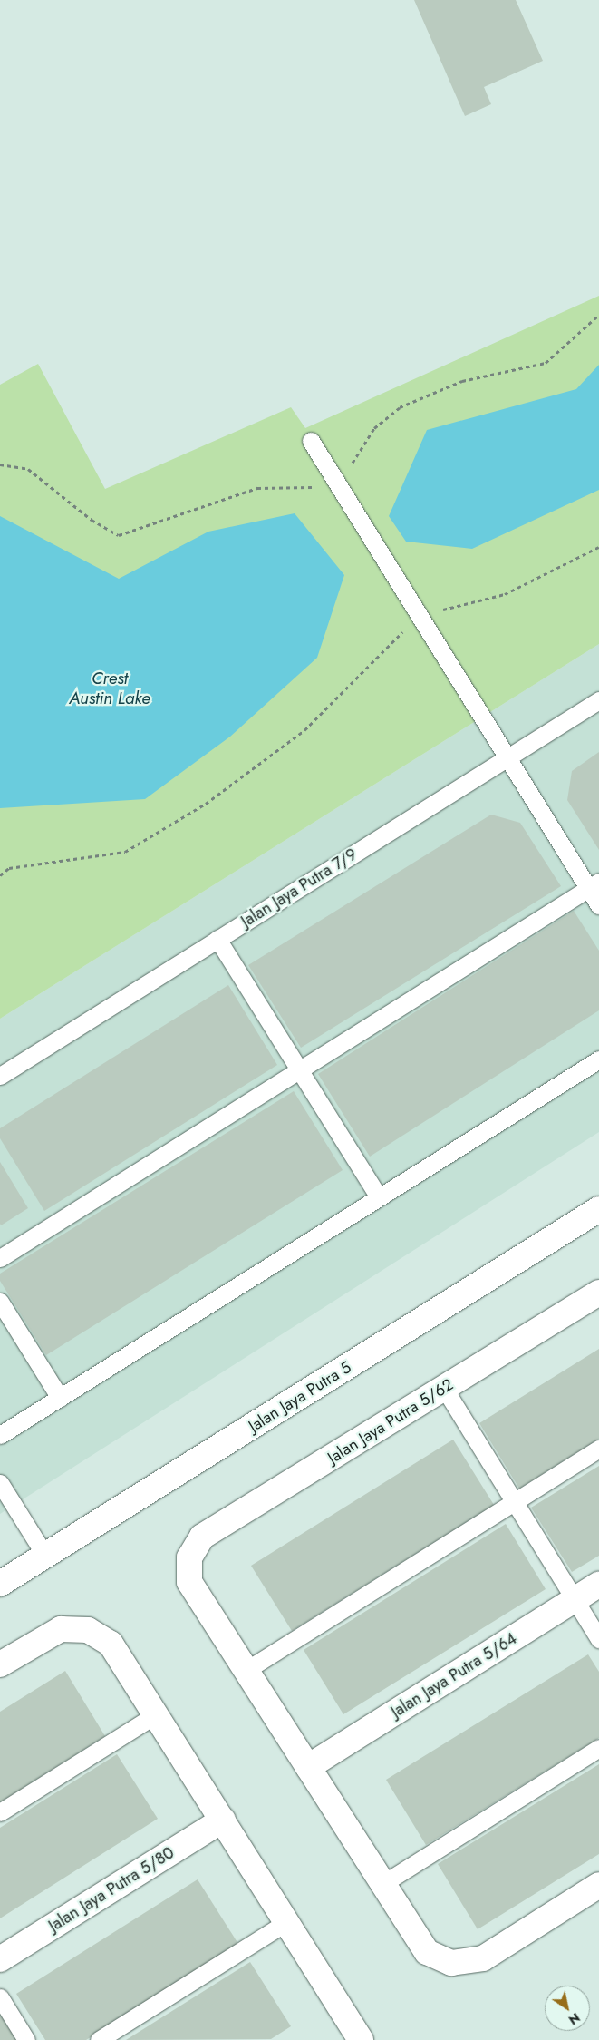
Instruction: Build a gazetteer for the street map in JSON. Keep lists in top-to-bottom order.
{
  "streets": {
    "street": [
      "Jalan Jaya Putra 5",
      "Jalan Jaya Putra 5/62",
      "Jalan Jaya Putra 5/64",
      "Jalan Jaya Putra 5/80"
    ],
    "lane": ["Jalan Jaya Putra 7/9"]
  },
  "water": ["Crest Austin Lake"],
  "north": "bottom right"
}
